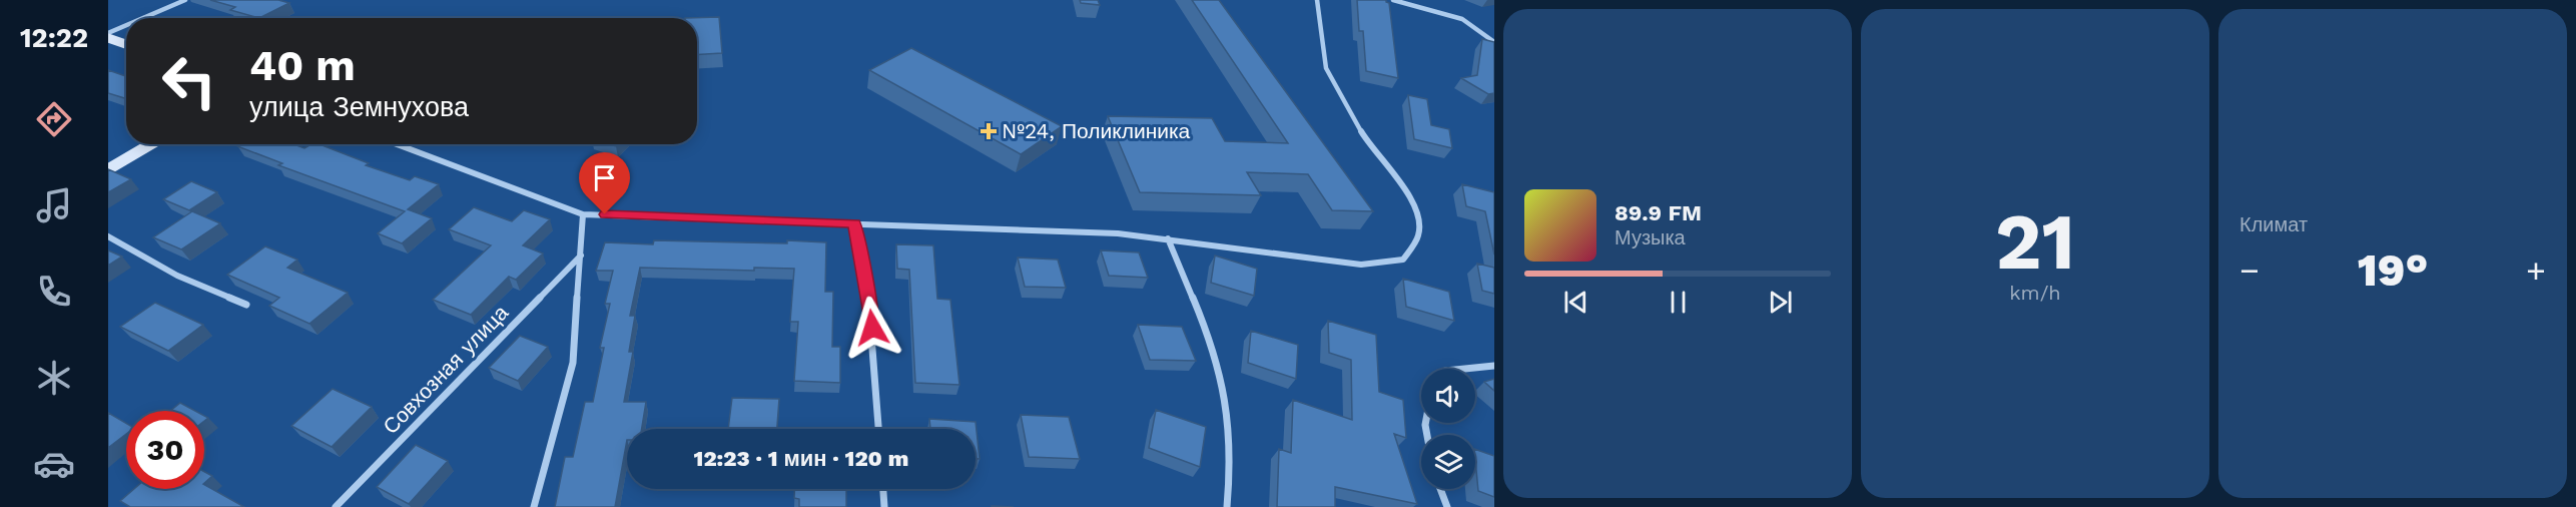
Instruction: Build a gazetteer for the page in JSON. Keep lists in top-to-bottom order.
{
  "streets": {
    "street": ["Совхозная улица"]
  },
  "places": {
    "health": ["№24, Поликлиника"]
  },
  "page": {
    "tabs": "12:22",
    "tile": [
      ["21", "km/h"],
      "Климат"
    ],
    "turn": ["40 m", "улица Земнухова"],
    "song": ["89.9 FM", "Музыка"],
    "heat": ["−", "19°", "+"],
    "limit": "30",
    "trip": "12:23 · 1 мин · 120 m"
  }
}
